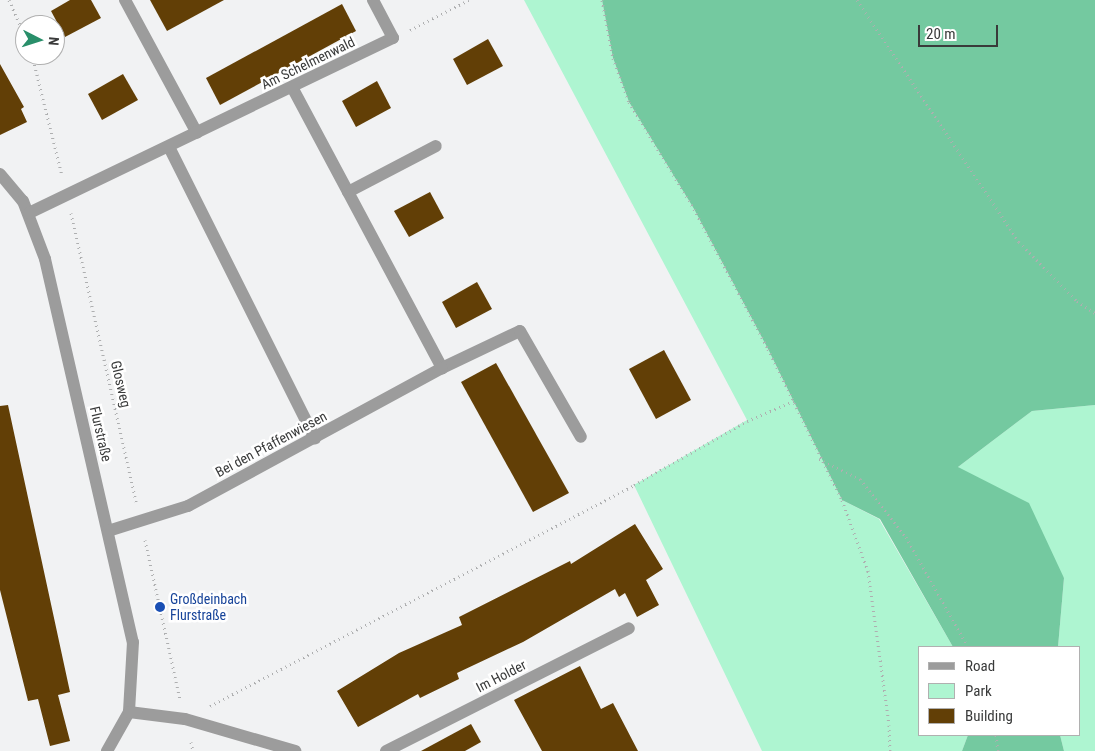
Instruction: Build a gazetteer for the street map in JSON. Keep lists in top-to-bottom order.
{
  "streets": {
    "street": [
      "Am Schelmenwald",
      "Flurstraße",
      "Bei den Pfaffenwiesen",
      "Im Holder"
    ],
    "path": ["Glosweg"]
  },
  "crossings": [
    ["Am Schelmenwald", "Glosweg"],
    ["Am Schelmenwald", "Flurstraße"],
    ["Glosweg", "Bei den Pfaffenwiesen"],
    ["Flurstraße", "Bei den Pfaffenwiesen"]
  ],
  "places": ["Großdeinbach Flurstraße"],
  "legend": ["Road", "Park", "Building"],
  "scale_bar": "20 m",
  "north": "right"
}
